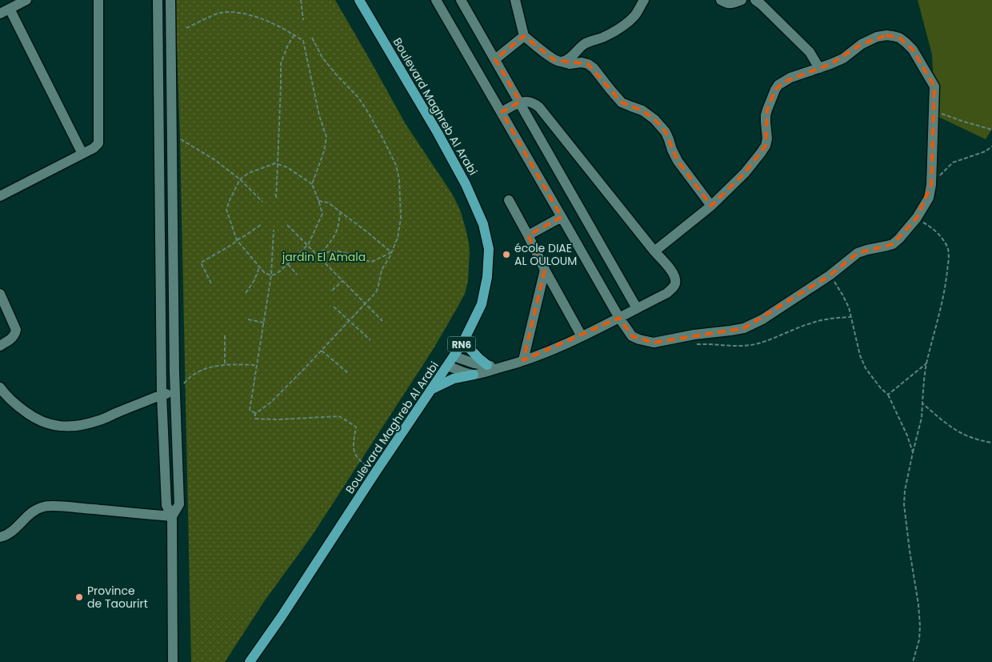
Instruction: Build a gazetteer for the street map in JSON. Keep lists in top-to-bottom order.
{
  "streets": {
    "main road": ["Boulevard Maghreb Al Arabi", "RN6"]
  },
  "parks": ["jardin El Amala"],
  "places": ["école DIAE AL OULOUM", "Province de Taourirt"]
}
